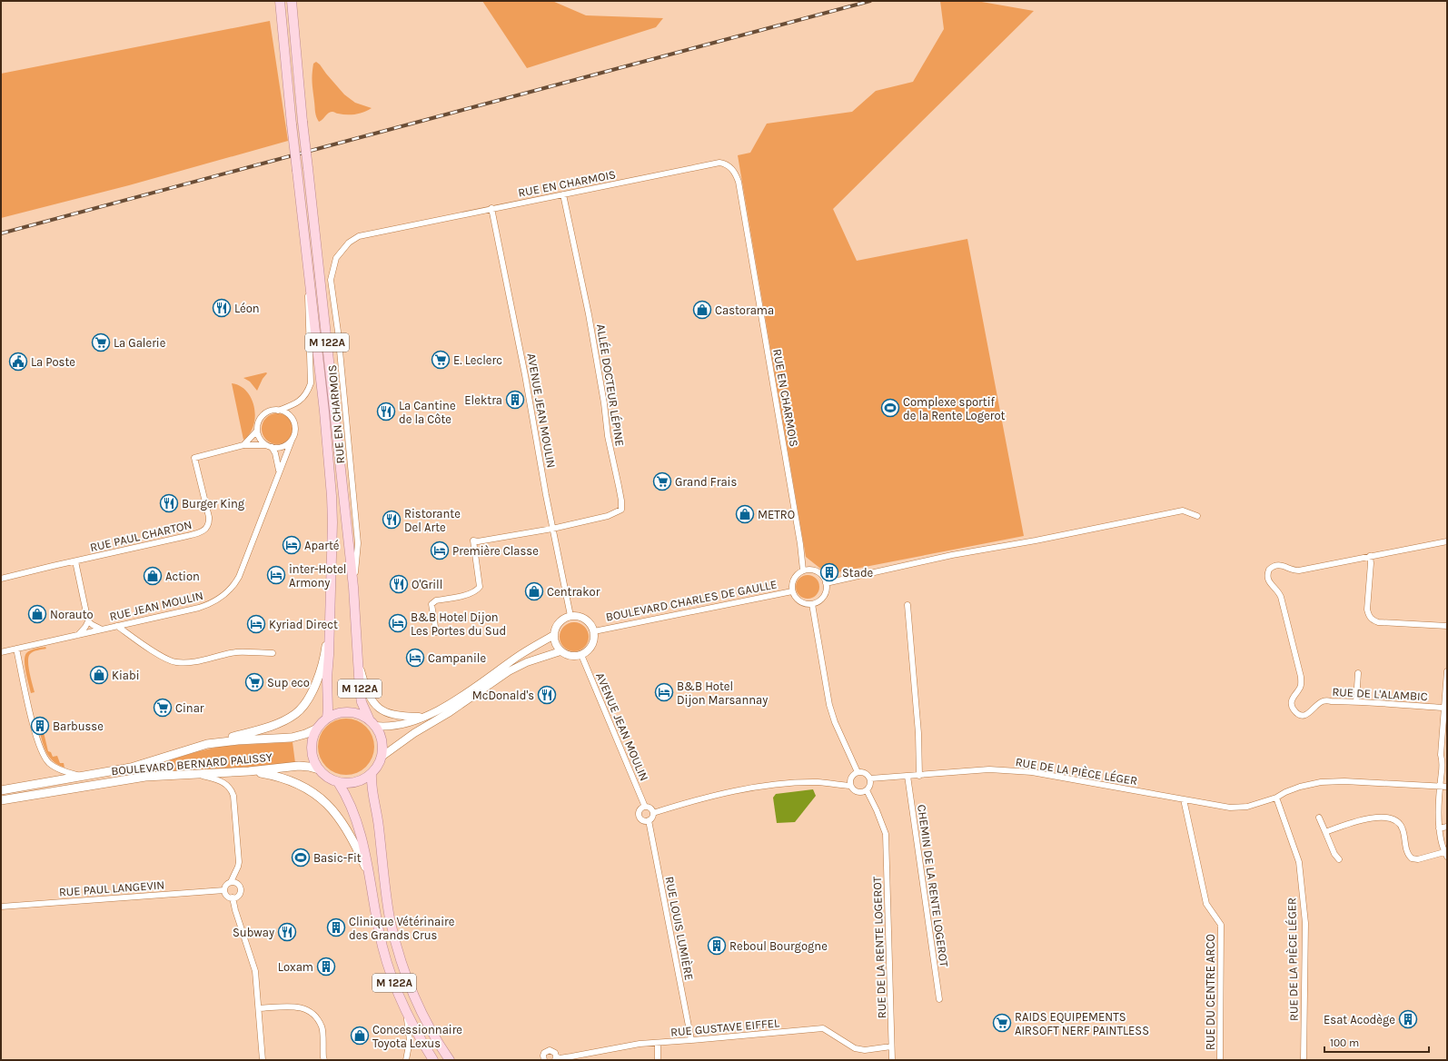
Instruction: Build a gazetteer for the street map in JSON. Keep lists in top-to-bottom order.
{
  "streets": {
    "main road": ["M 122A", "BOULEVARD BERNARD PALISSY"],
    "street": [
      "RUE EN CHARMOIS",
      "ALLÉE DOCTEUR LÉPINE",
      "AVENUE JEAN MOULIN",
      "RUE PAUL CHARTON",
      "BOULEVARD CHARLES DE GAULLE",
      "RUE JEAN MOULIN",
      "RUE DE L'ALAMBIC",
      "RUE DE LA PIÈCE LÉGER",
      "CHEMIN DE LA RENTE LOGEROT",
      "RUE PAUL LANGEVIN",
      "RUE LOUIS LUMIÈRE",
      "RUE DE LA RENTE LOGEROT",
      "RUE DU CENTRE ARCO",
      "RUE GUSTAVE EIFFEL"
    ]
  },
  "crossings": [
    ["RUE EN CHARMOIS", "M 122A"],
    ["RUE EN CHARMOIS", "ALLÉE DOCTEUR LÉPINE"],
    ["RUE EN CHARMOIS", "AVENUE JEAN MOULIN"],
    ["RUE EN CHARMOIS", "BOULEVARD CHARLES DE GAULLE"],
    ["M 122A", "BOULEVARD BERNARD PALISSY"],
    ["ALLÉE DOCTEUR LÉPINE", "AVENUE JEAN MOULIN"],
    ["AVENUE JEAN MOULIN", "BOULEVARD CHARLES DE GAULLE"],
    ["AVENUE JEAN MOULIN", "RUE LOUIS LUMIÈRE"],
    ["RUE PAUL CHARTON", "RUE JEAN MOULIN"],
    ["RUE DE LA PIÈCE LÉGER", "CHEMIN DE LA RENTE LOGEROT"],
    ["RUE DE LA PIÈCE LÉGER", "RUE DE LA RENTE LOGEROT"],
    ["RUE DE LA PIÈCE LÉGER", "RUE DU CENTRE ARCO"],
    ["RUE LOUIS LUMIÈRE", "RUE GUSTAVE EIFFEL"],
    ["RUE DE LA RENTE LOGEROT", "RUE GUSTAVE EIFFEL"]
  ],
  "places": {
    "restaurant": [
      "Léon",
      "La Cantine de la Côte",
      "Burger King",
      "Ristorante Del Arte",
      "O'Grill",
      "McDonald's",
      "Subway"
    ],
    "shop": [
      "Castorama",
      "METRO",
      "Action",
      "Centrakor",
      "Norauto",
      "Kiabi",
      "Concessionnaire Toyota Lexus"
    ],
    "supermarket": [
      "La Galerie",
      "E. Leclerc",
      "Grand Frais",
      "Sup eco",
      "Cinar",
      "RAIDS EQUIPEMENTS AIRSOFT NERF PAINTLESS"
    ],
    "public building": ["La Poste"],
    "building": [
      "Elektra",
      "Stade",
      "Barbusse",
      "Clinique Vétérinaire des Grands Crus",
      "Reboul Bourgogne",
      "Loxam",
      "Esat Acodège"
    ],
    "sports": ["Complexe sportif de la Rente Logerot", "Basic-Fit"],
    "hotel": [
      "Aparté",
      "Première Classe",
      "inter-Hotel Armony",
      "B&B Hotel Dijon Les Portes du Sud",
      "Kyriad Direct",
      "Campanile",
      "B&B Hotel Dijon Marsannay"
    ]
  },
  "scale_bar": "100 m"
}
